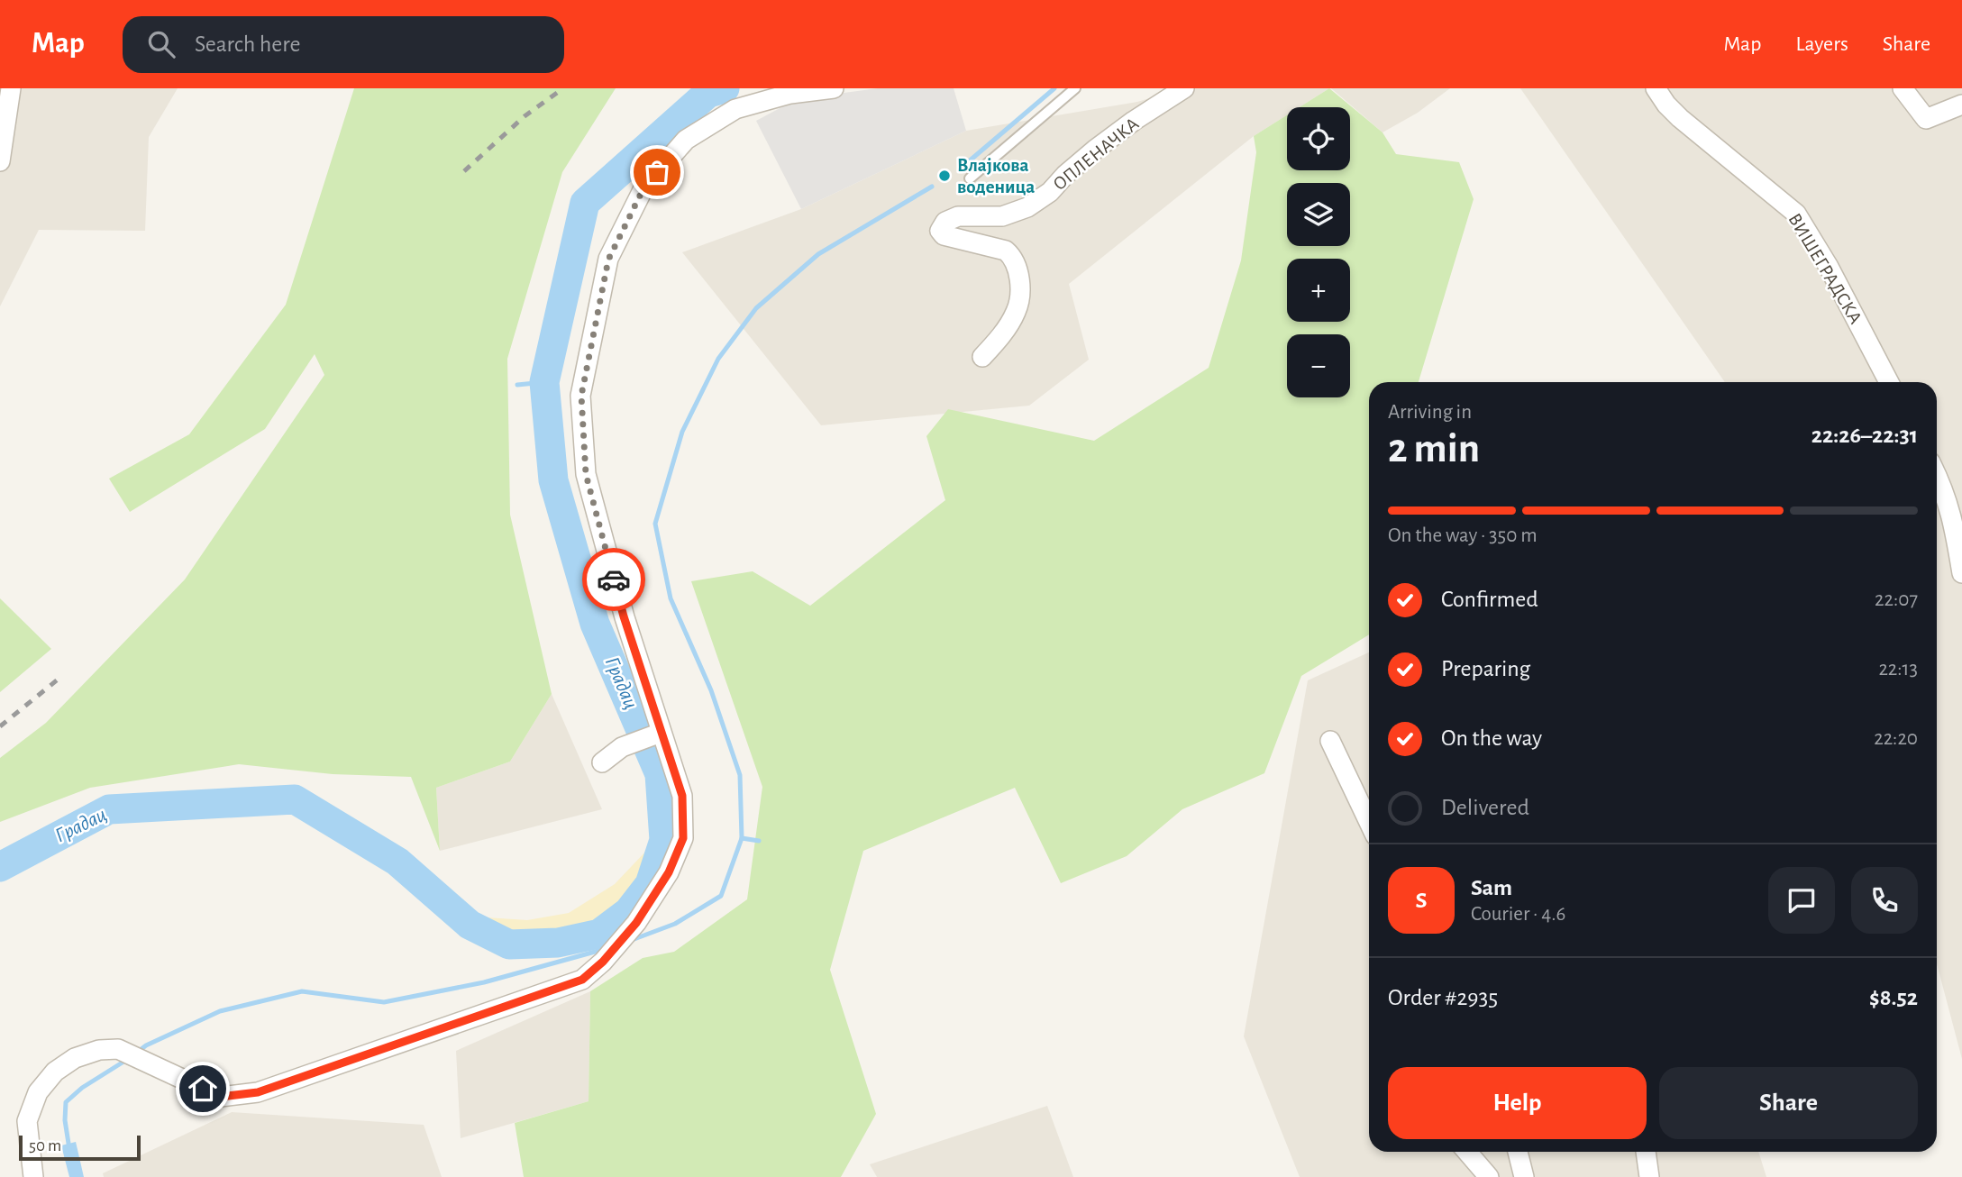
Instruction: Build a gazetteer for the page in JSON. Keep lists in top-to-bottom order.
{
  "streets": {
    "street": ["ОПЛЕНАЧКА", "ВИШЕГРАДСКА"]
  },
  "water": ["Градац"],
  "places": ["Влајкова воденица"],
  "scale_bar": "50 m",
  "page": {
    "header": "Map",
    "search": "Search here",
    "nav": ["Map", "Layers", "Share"],
    "map_buttons": ["+", "−"],
    "heading": ["2 min", "Arriving in", "22:26–22:31"],
    "panel": [
      "Sam",
      "Courier · 4.6",
      "Order #2935",
      "$8.52"
    ],
    "bar": "On the way · 350 m",
    "list": [
      ["Confirmed", "22:07"],
      ["Preparing", "22:13"],
      ["On the way", "22:20"],
      "Delivered"
    ],
    "round": "S",
    "buttons": ["Help", "Share"],
    "scale": "50 m"
  }
}
